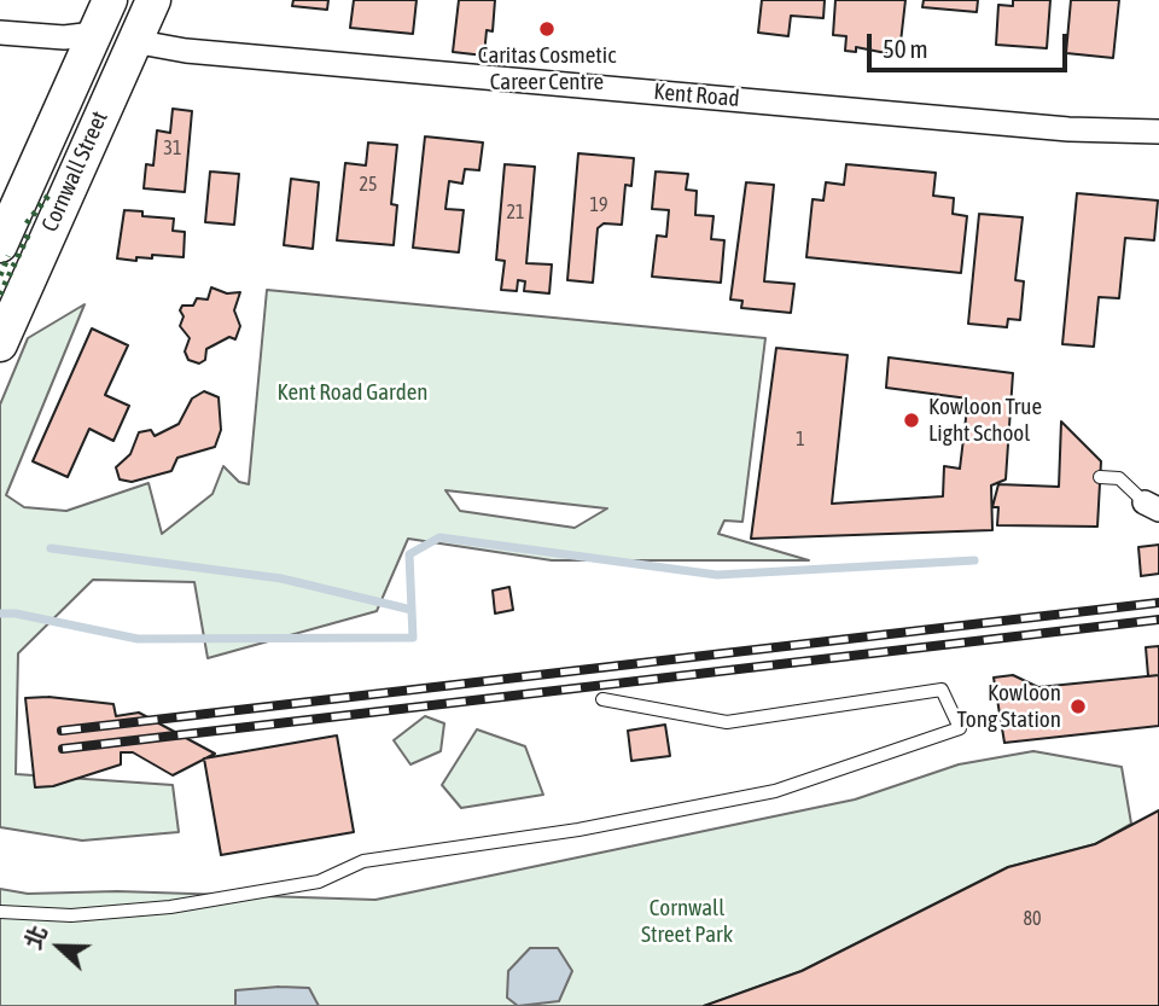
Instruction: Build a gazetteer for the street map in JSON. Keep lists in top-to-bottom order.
{
  "streets": {
    "main road": ["Cornwall Street"],
    "street": ["Kent Road"]
  },
  "crossings": [
    ["Kent Road", "Cornwall Street"]
  ],
  "parks": ["Kent Road Garden", "Cornwall Street Park"],
  "places": ["Caritas Cosmetic Career Centre", "Kowloon True Light School", "Kowloon Tong Station"],
  "house_numbers": [
    "31",
    "25",
    "19",
    "21",
    "1",
    "80"
  ],
  "scale_bar": "50 m",
  "north": "left"
}
